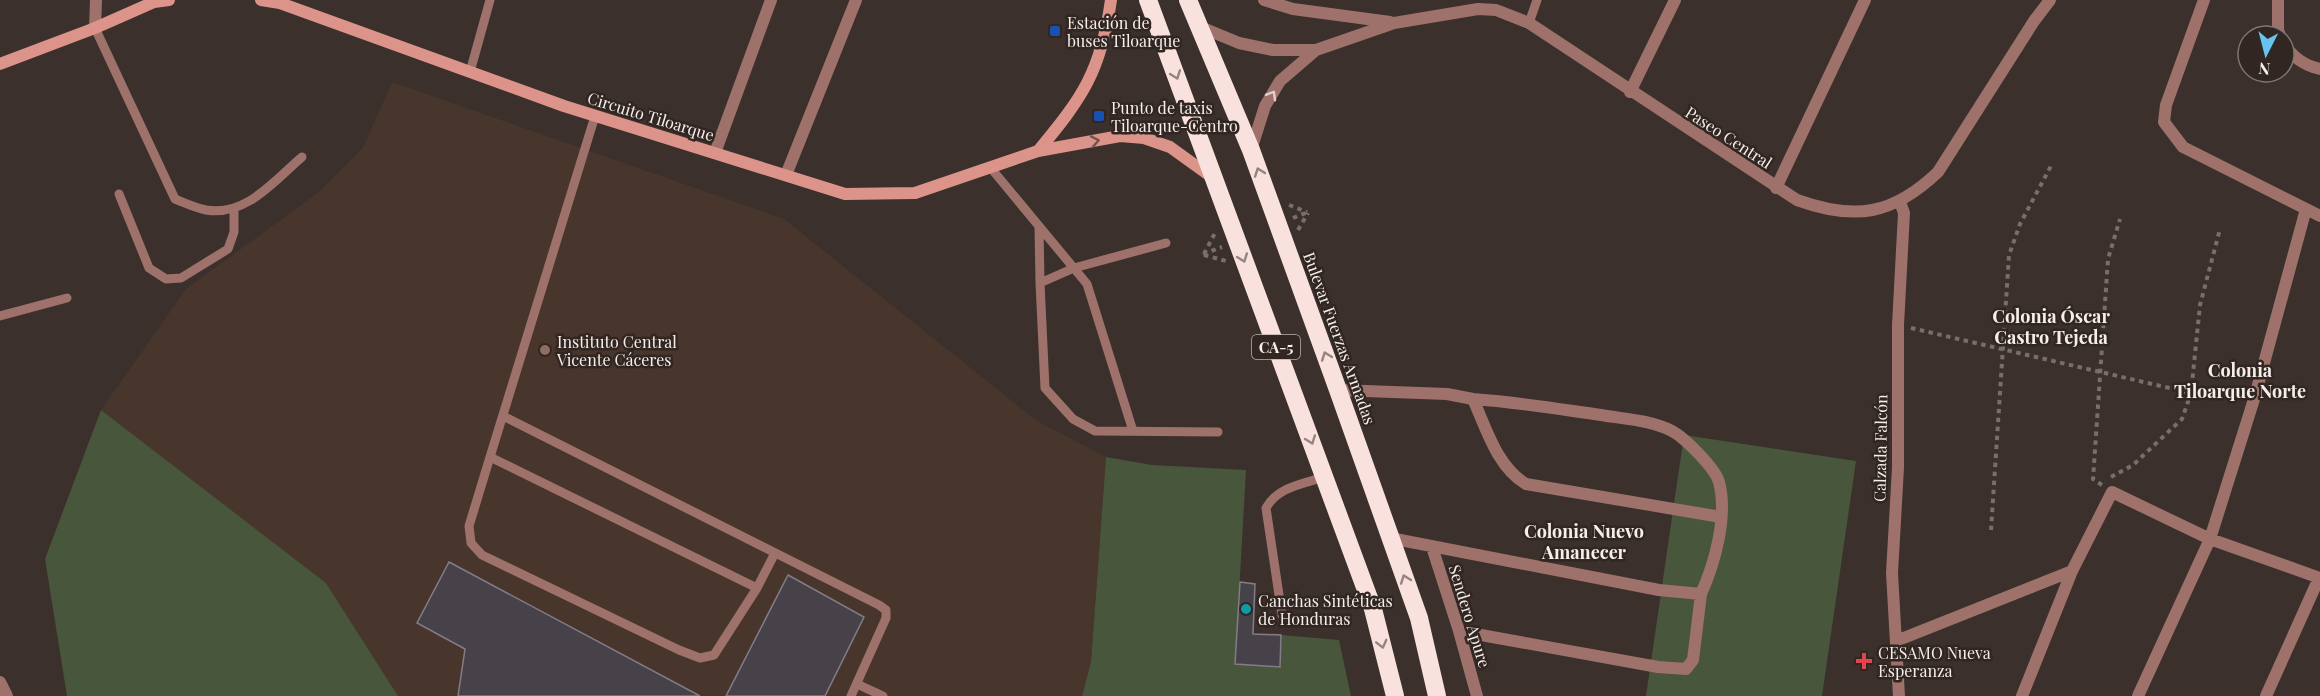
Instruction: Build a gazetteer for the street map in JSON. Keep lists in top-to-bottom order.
{
  "streets": {
    "highway": ["Bulevar Fuerzas Armadas", "CA-5"],
    "street": [
      "Circuito Tiloarque",
      "Paseo Central",
      "Calzada Falcón",
      "Sendero Apure"
    ]
  },
  "crossings": [
    ["Circuito Tiloarque", "CA-5"],
    ["Paseo Central", "Bulevar Fuerzas Armadas"],
    ["Paseo Central", "Calzada Falcón"]
  ],
  "districts": ["Colonia Óscar Castro Tejeda", "Colonia Tiloarque Norte", "Colonia Nuevo Amanecer"],
  "places": {
    "transit": ["Estación de buses Tiloarque", "Punto de taxis Tiloarque-Centro"],
    "other": ["Instituto Central Vicente Cáceres", "Canchas Sintéticas de Honduras"],
    "health": ["CESAMO Nueva Esperanza"]
  },
  "north": "bottom"
}
